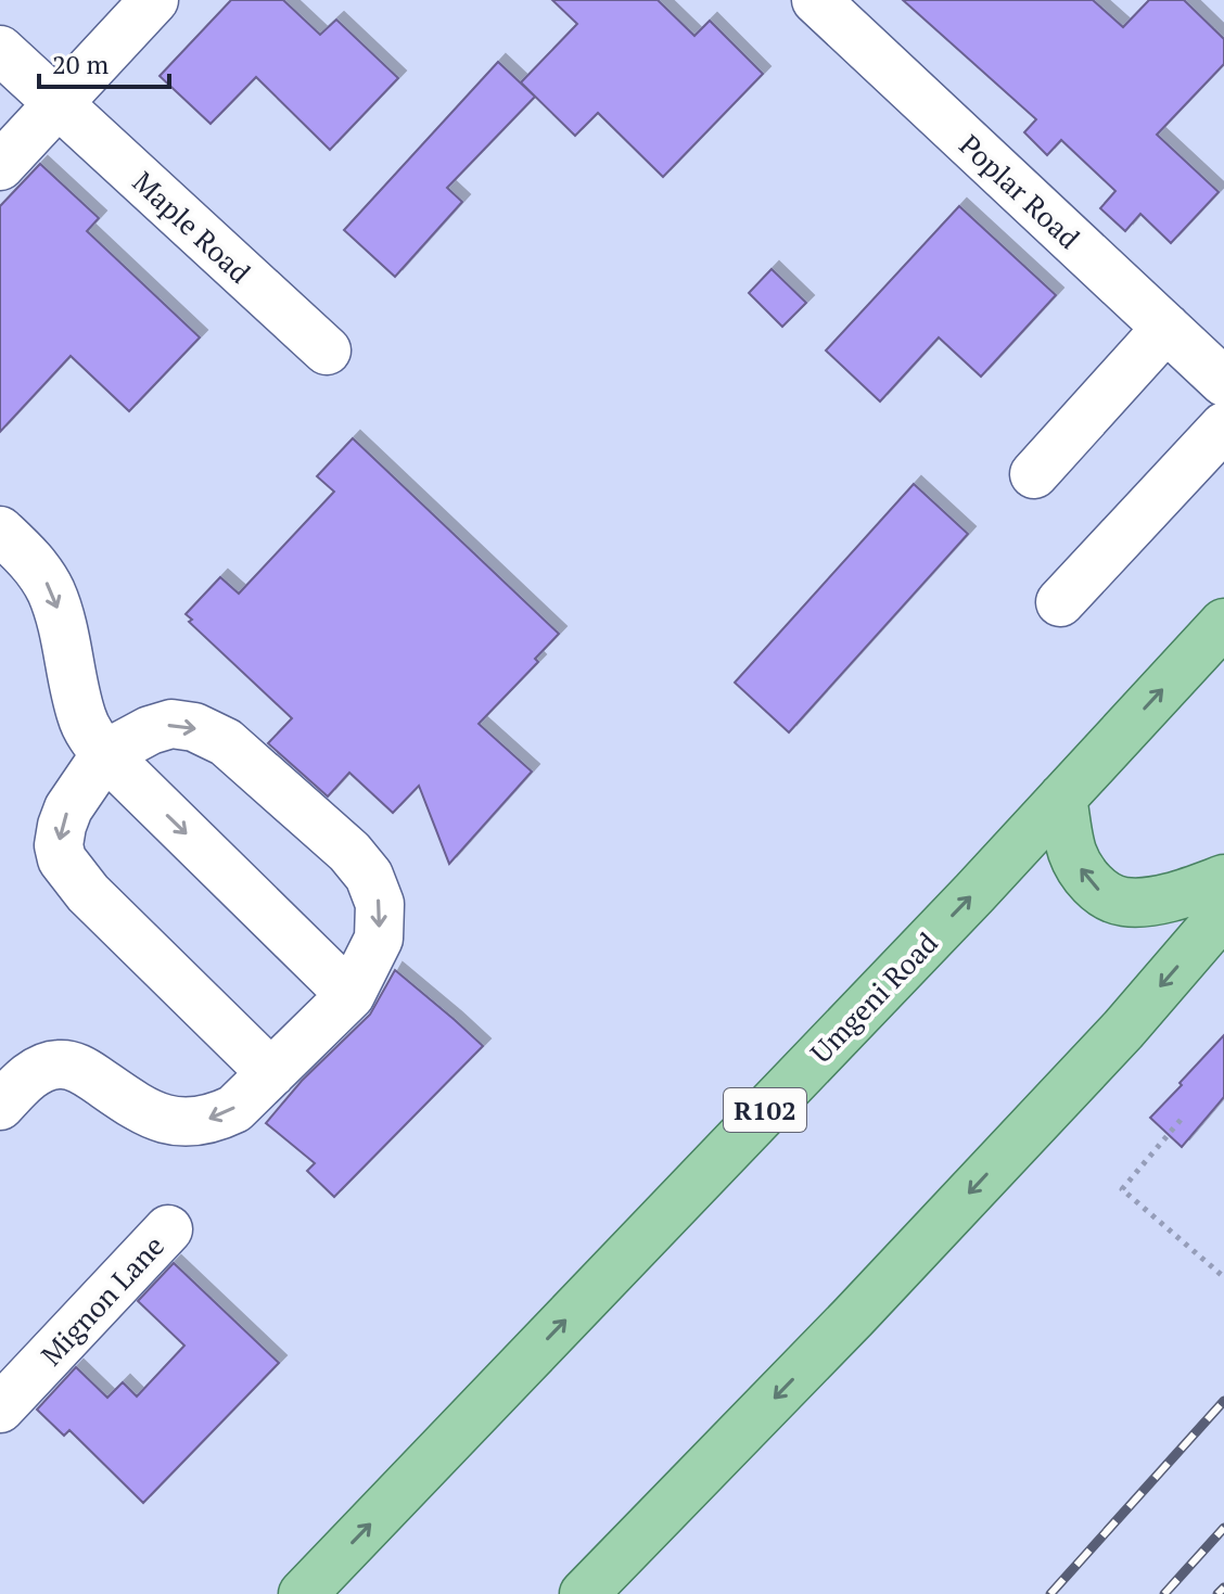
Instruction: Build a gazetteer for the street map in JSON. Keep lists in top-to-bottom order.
{
  "streets": {
    "main road": ["Umgeni Road", "R102"],
    "street": ["Poplar Road", "Maple Road", "Mignon Lane"]
  },
  "scale_bar": "20 m"
}
